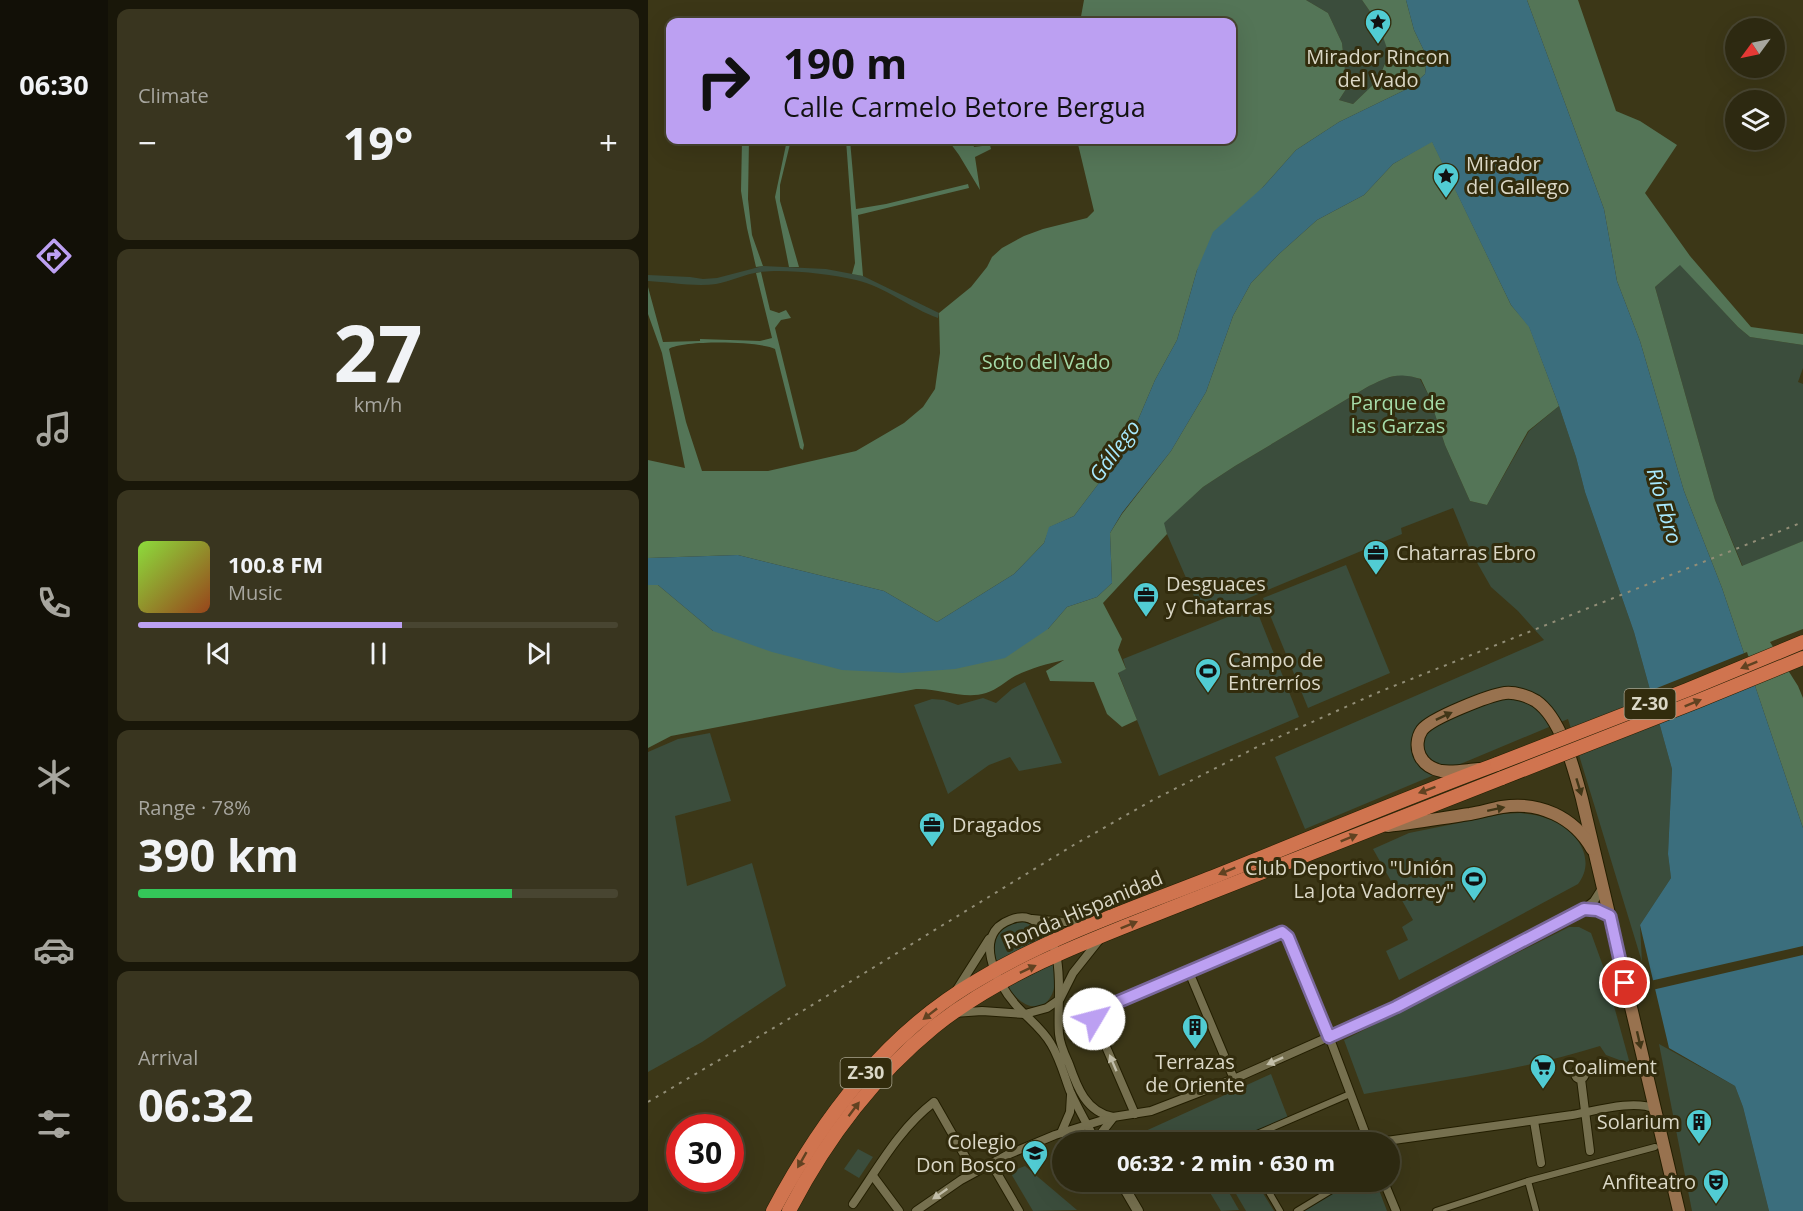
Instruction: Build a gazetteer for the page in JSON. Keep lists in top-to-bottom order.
{
  "streets": {
    "highway": ["Z-30", "Ronda Hispanidad"]
  },
  "water": ["Gállego", "Río Ebro"],
  "parks": ["Soto del Vado", "Parque de las Garzas"],
  "places": {
    "place": ["Mirador Rincon del Vado", "Mirador del Gallego"],
    "office": ["Chatarras Ebro", "Desguaces y Chatarras", "Dragados"],
    "sports": ["Campo de Entrerríos", "Club Deportivo \"Unión La Jota Vadorrey\""],
    "building": ["Terrazas de Oriente", "Solarium"],
    "supermarket": ["Coaliment"],
    "school or university": ["Colegio Don Bosco"],
    "theatre": ["Anfiteatro"]
  },
  "north": "bottom left",
  "page": {
    "tabs": "06:30",
    "tile": [
      "Climate",
      ["27", "km/h"],
      ["Range · 78%", "390 km"],
      ["Arrival", "06:32"]
    ],
    "turn": ["190 m", "Calle Carmelo Betore Bergua"],
    "heat": ["−", "19°", "+"],
    "song": ["100.8 FM", "Music"],
    "limit": "30",
    "trip": "06:32 · 2 min · 630 m"
  }
}
